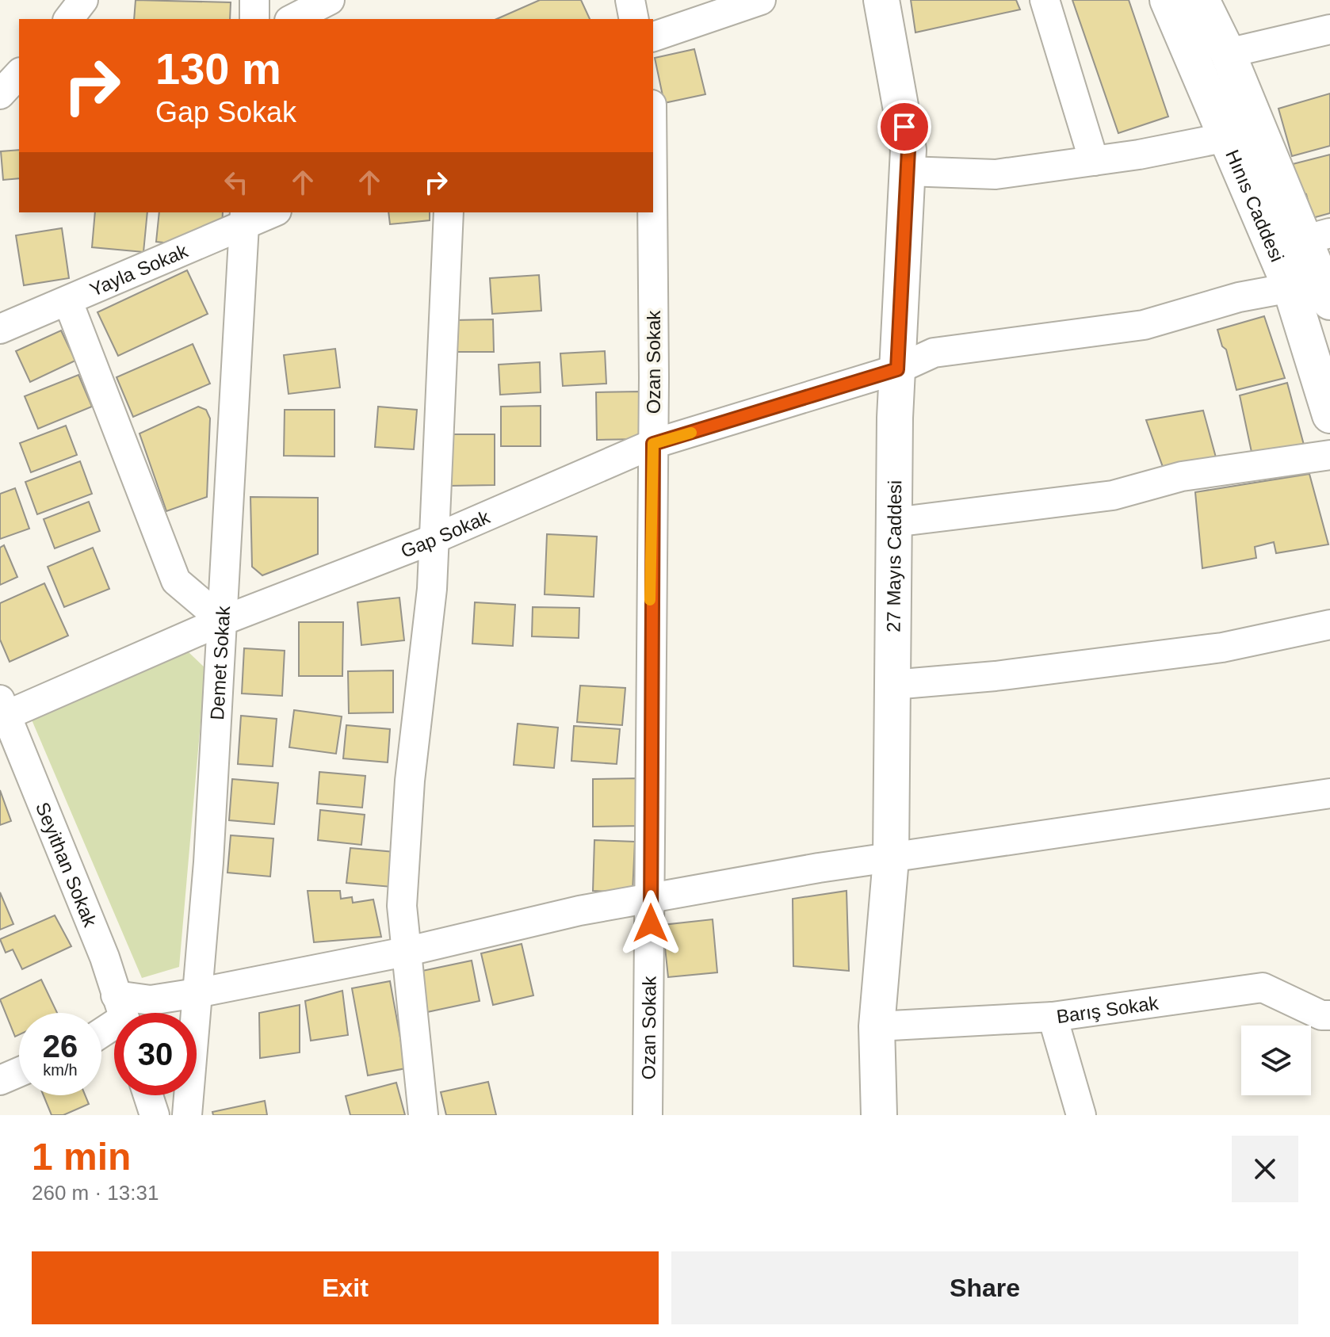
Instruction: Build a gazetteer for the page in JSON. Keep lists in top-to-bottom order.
{
  "streets": {
    "street": [
      "Hınıs Caddesi",
      "Yayla Sokak",
      "Ozan Sokak",
      "Gap Sokak",
      "27 Mayıs Caddesi",
      "Demet Sokak",
      "Seyithan Sokak",
      "Barış Sokak"
    ]
  },
  "crossings": [
    ["Hınıs Caddesi", "Gap Sokak"],
    ["Yayla Sokak", "Demet Sokak"],
    ["Ozan Sokak", "Gap Sokak"],
    ["Gap Sokak", "27 Mayıs Caddesi"],
    ["Gap Sokak", "Demet Sokak"],
    ["Gap Sokak", "Seyithan Sokak"],
    ["27 Mayıs Caddesi", "Barış Sokak"]
  ],
  "page": {
    "turn": ["130 m", "Gap Sokak"],
    "speed": "26 km/h",
    "limit": "30",
    "heading": ["1 min", "260 m · 13:31"],
    "buttons": ["Exit", "Share"]
  }
}
